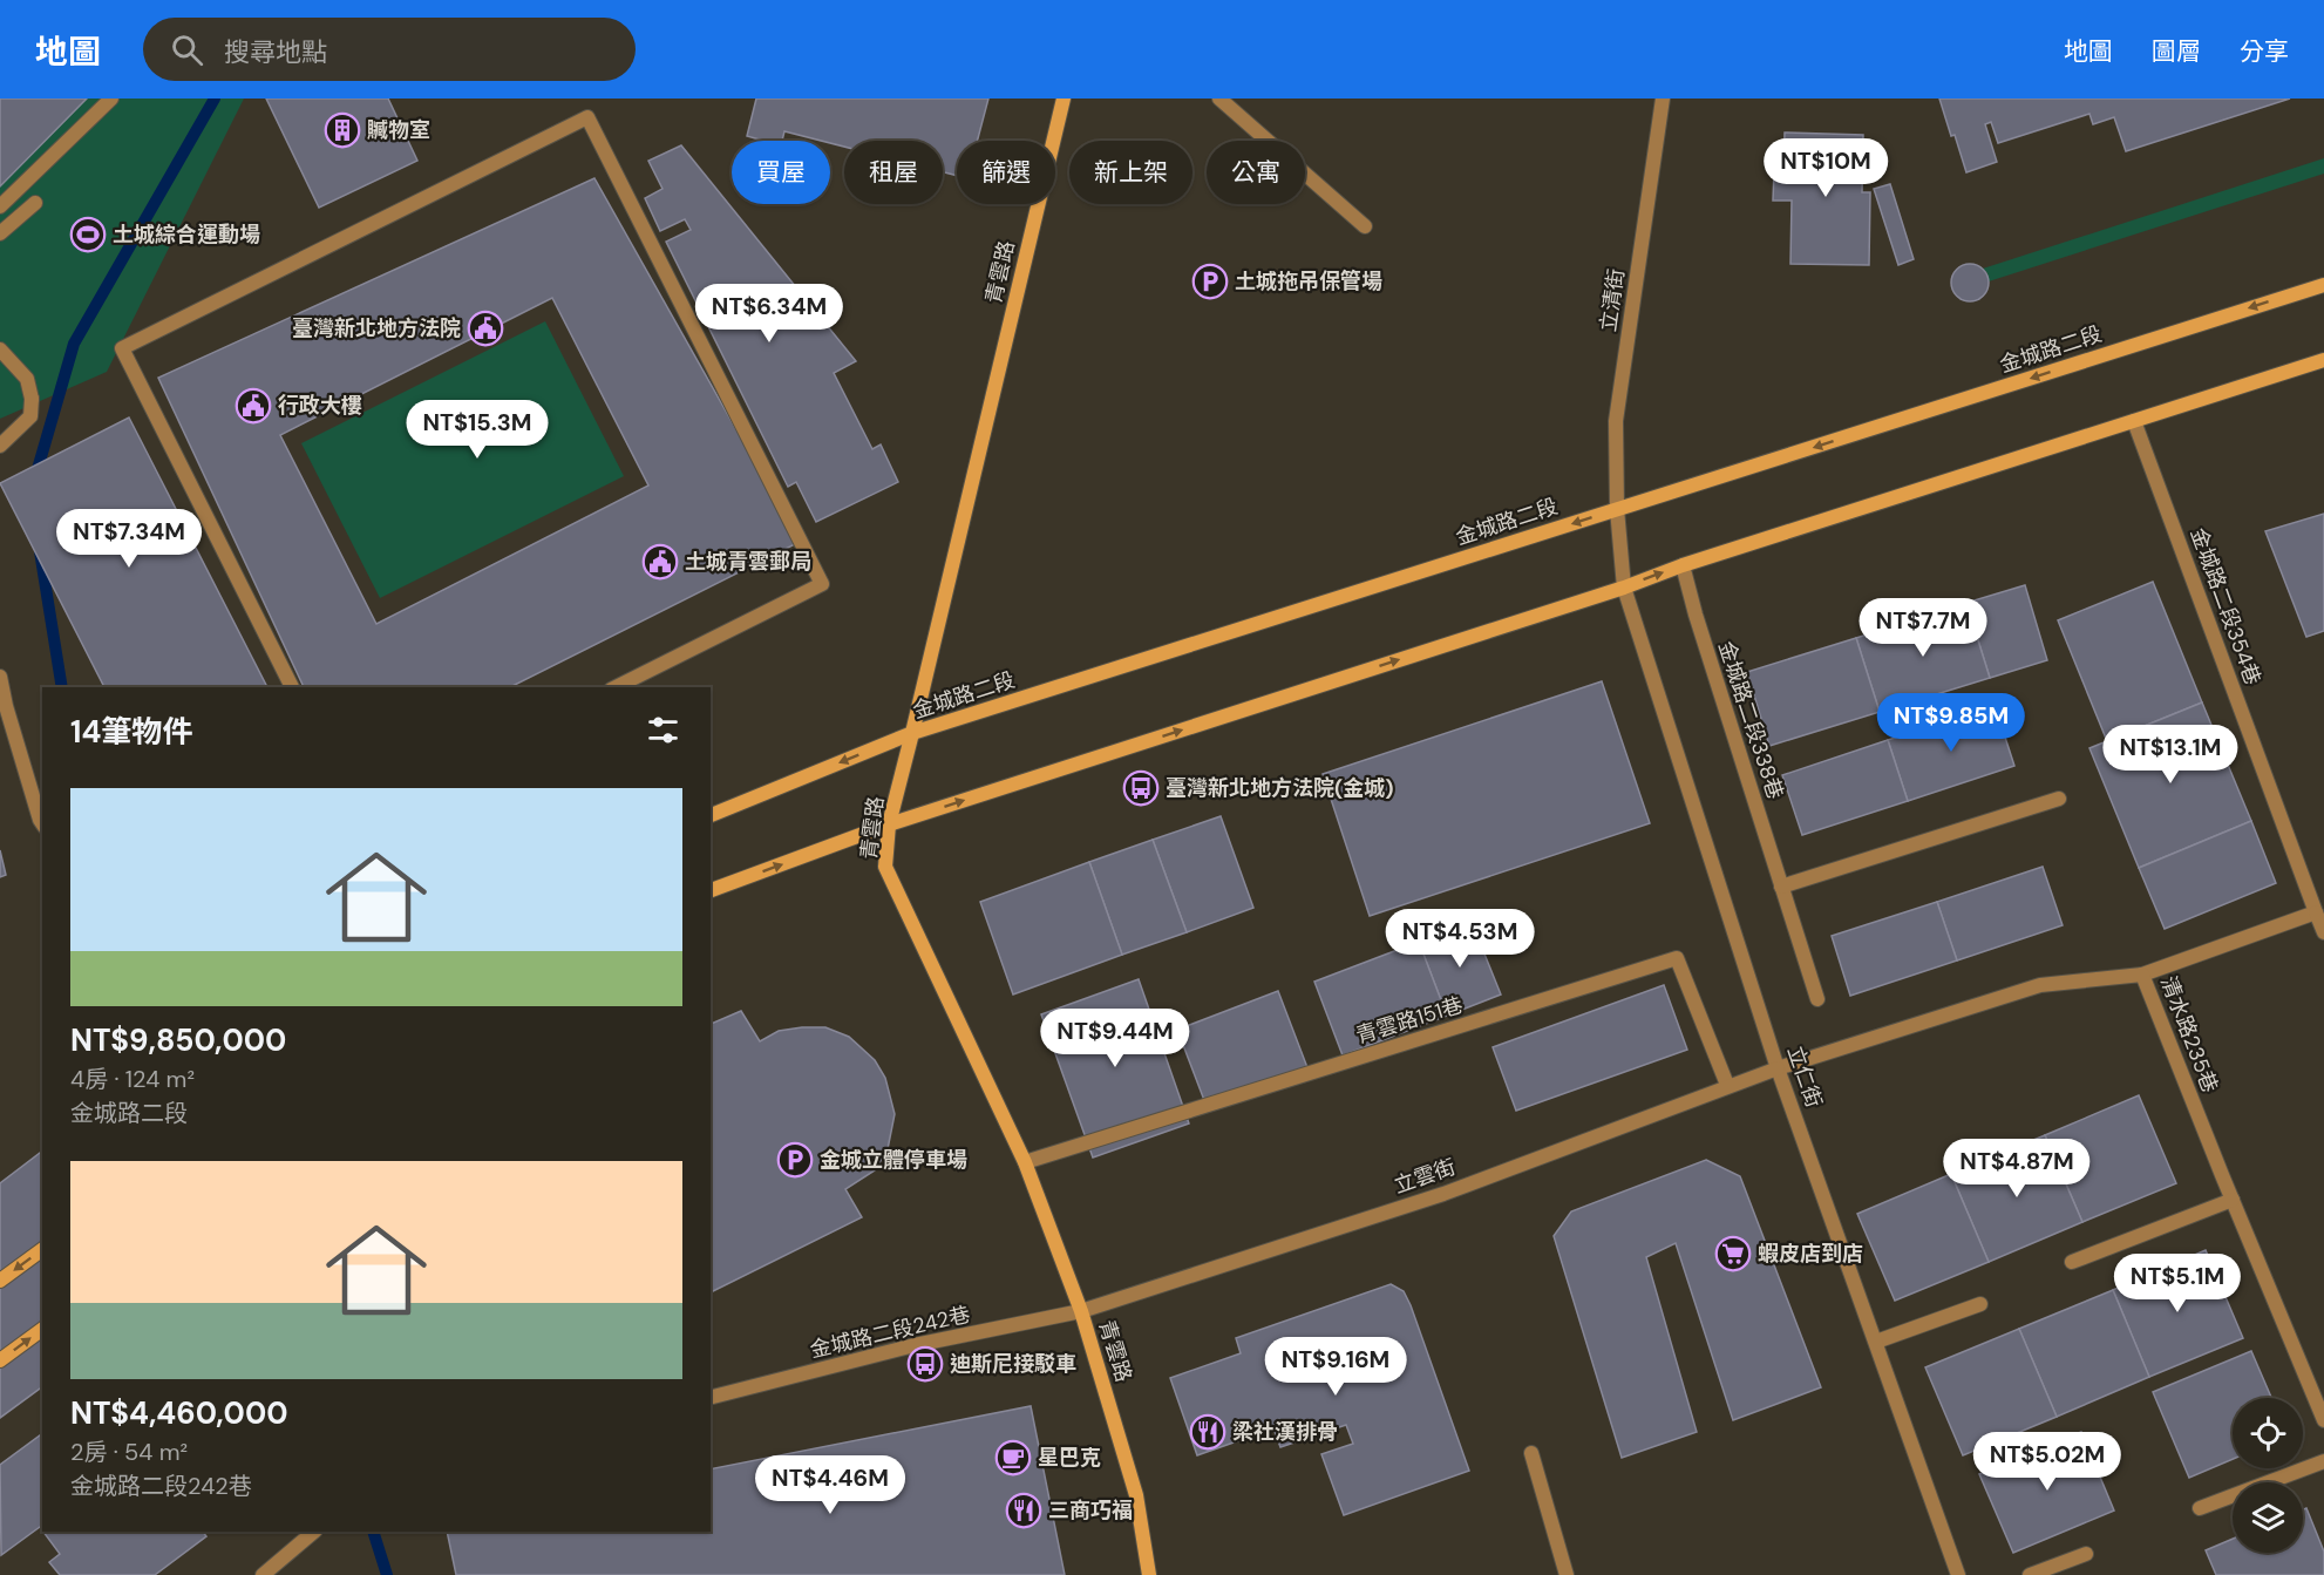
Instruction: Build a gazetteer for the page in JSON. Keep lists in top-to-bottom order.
{
  "streets": {
    "main road": ["青雲路", "金城路二段"],
    "street": [
      "立清街",
      "金城路二段354巷",
      "金城路二段338巷",
      "青雲路151巷",
      "清水路235巷",
      "立仁街",
      "立雲街",
      "金城路二段242巷"
    ]
  },
  "crossings": [
    ["青雲路", "金城路二段"],
    ["青雲路", "青雲路151巷"],
    ["青雲路", "立雲街"],
    ["青雲路", "金城路二段242巷"],
    ["立清街", "金城路二段"],
    ["立清街", "立仁街"],
    ["青雲路151巷", "立雲街"],
    ["清水路235巷", "立仁街"],
    ["清水路235巷", "立雲街"],
    ["立仁街", "立雲街"],
    ["立雲街", "金城路二段242巷"]
  ],
  "places": {
    "building": ["贓物室"],
    "sports": ["土城綜合運動場"],
    "parking": ["土城拖吊保管場", "金城立體停車場"],
    "public building": ["臺灣新北地方法院", "行政大樓", "土城青雲郵局"],
    "bus stop": ["臺灣新北地方法院(金城)", "迪斯尼接駁車"],
    "supermarket": ["蝦皮店到店"],
    "restaurant": ["梁社漢排骨", "三商巧福"],
    "cafe": ["星巴克"]
  },
  "page": {
    "header": "地圖",
    "search": "搜尋地點",
    "nav": ["地圖", "圖層", "分享"],
    "price": [
      "NT$10M",
      "NT$6.34M",
      "NT$15.3M",
      "NT$7.34M",
      "NT$7.7M",
      "NT$9.85M",
      "NT$13.1M",
      "NT$4.53M",
      "NT$9.44M",
      "NT$4.87M",
      "NT$5.1M",
      "NT$9.16M",
      "NT$5.02M",
      "NT$4.46M"
    ],
    "chip": [
      "買屋",
      "租屋",
      "篩選",
      "新上架",
      "公寓"
    ],
    "heading": "14筆物件",
    "list": [
      {
        "name": "NT$9,850,000",
        "note": "4房 · 124 m² · 金城路二段"
      },
      {
        "name": "NT$4,460,000",
        "note": "2房 · 54 m² · 金城路二段242巷"
      }
    ]
  }
}
